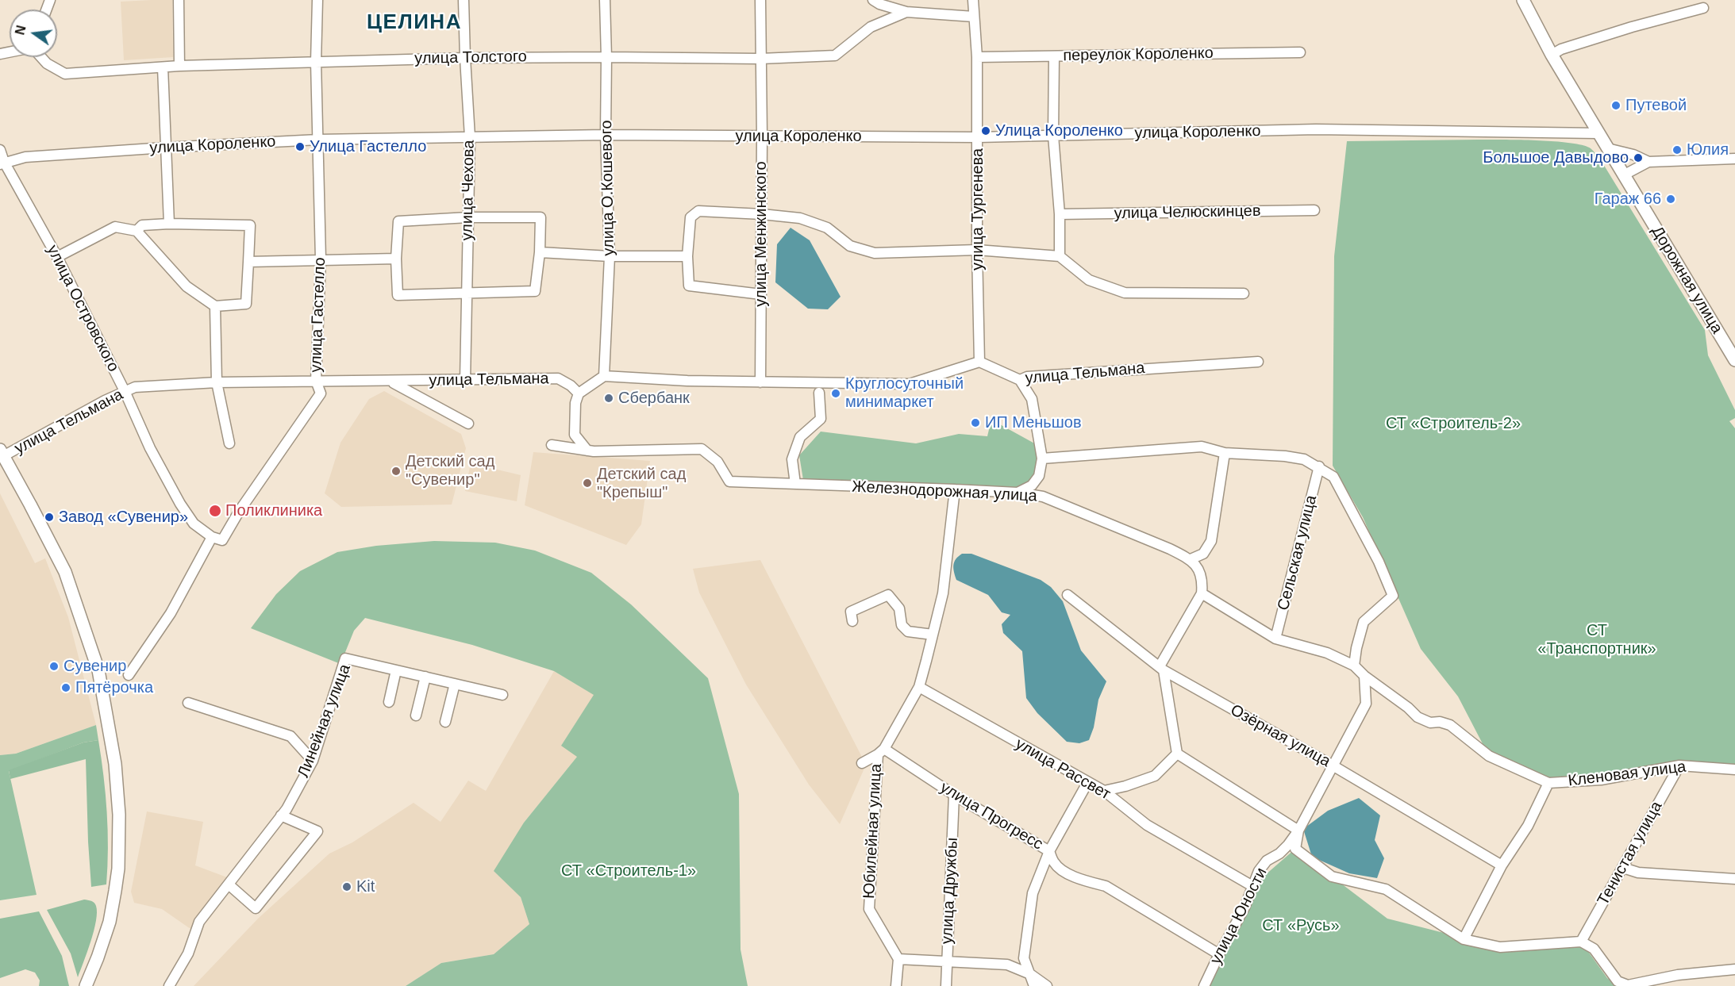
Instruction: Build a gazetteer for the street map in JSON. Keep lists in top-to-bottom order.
{
  "streets": {
    "main road": ["Дорожная улица"],
    "street": [
      "переулок Короленко",
      "улица Толстого",
      "улица Короленко",
      "улица О.Кошевого",
      "улица Чехова",
      "улица Тургенева",
      "улица Челюскинцев",
      "улица Менжинского",
      "улица Островского",
      "улица Гастелло",
      "улица Тельмана",
      "Железнодорожная улица",
      "Сельская улица",
      "Линейная улица",
      "Озёрная улица",
      "улица Рассвет",
      "Кленовая улица",
      "улица Прогресс",
      "Юбилейная улица",
      "Тенистая улица",
      "улица Дружбы",
      "улица Юности"
    ]
  },
  "crossings": [
    ["переулок Короленко", "улица Тургенева"],
    ["улица Толстого", "улица О.Кошевого"],
    ["улица Толстого", "улица Чехова"],
    ["улица Толстого", "улица Тургенева"],
    ["улица Толстого", "улица Менжинского"],
    ["улица Толстого", "улица Гастелло"],
    ["улица Короленко", "улица О.Кошевого"],
    ["улица Короленко", "улица Чехова"],
    ["улица Короленко", "улица Тургенева"],
    ["улица Короленко", "улица Менжинского"],
    ["улица Короленко", "Дорожная улица"],
    ["улица Короленко", "улица Островского"],
    ["улица Короленко", "улица Гастелло"],
    ["улица Чехова", "улица Тельмана"],
    ["улица Тургенева", "улица Тельмана"],
    ["улица Островского", "улица Гастелло"],
    ["улица Островского", "улица Тельмана"],
    ["улица Гастелло", "улица Тельмана"],
    ["Озёрная улица", "улица Юности"],
    ["улица Рассвет", "улица Юности"],
    ["Кленовая улица", "Тенистая улица"],
    ["Кленовая улица", "улица Юности"],
    ["улица Прогресс", "Юбилейная улица"],
    ["улица Прогресс", "улица Дружбы"],
    ["улица Прогресс", "улица Юности"]
  ],
  "districts": ["ЦЕЛИНА"],
  "parks": [
    "СТ «Строитель-2»",
    "СТ «Транспортник»",
    "СТ «Строитель-1»",
    "СТ «Русь»"
  ],
  "places": [
    "Путевой",
    "Улица Короленко",
    "Улица Гастелло",
    "Юлия",
    "Большое Давыдово",
    "Гараж 66",
    "Круглосуточный минимаркет",
    "Сбербанк",
    "ИП Меньшов",
    "Детский сад \"Сувенир\"",
    "Детский сад \"Крепыш\"",
    "Поликлиника",
    "Завод «Сувенир»",
    "Сувенир",
    "Пятёрочка",
    "Kit"
  ],
  "north": "left"
}
